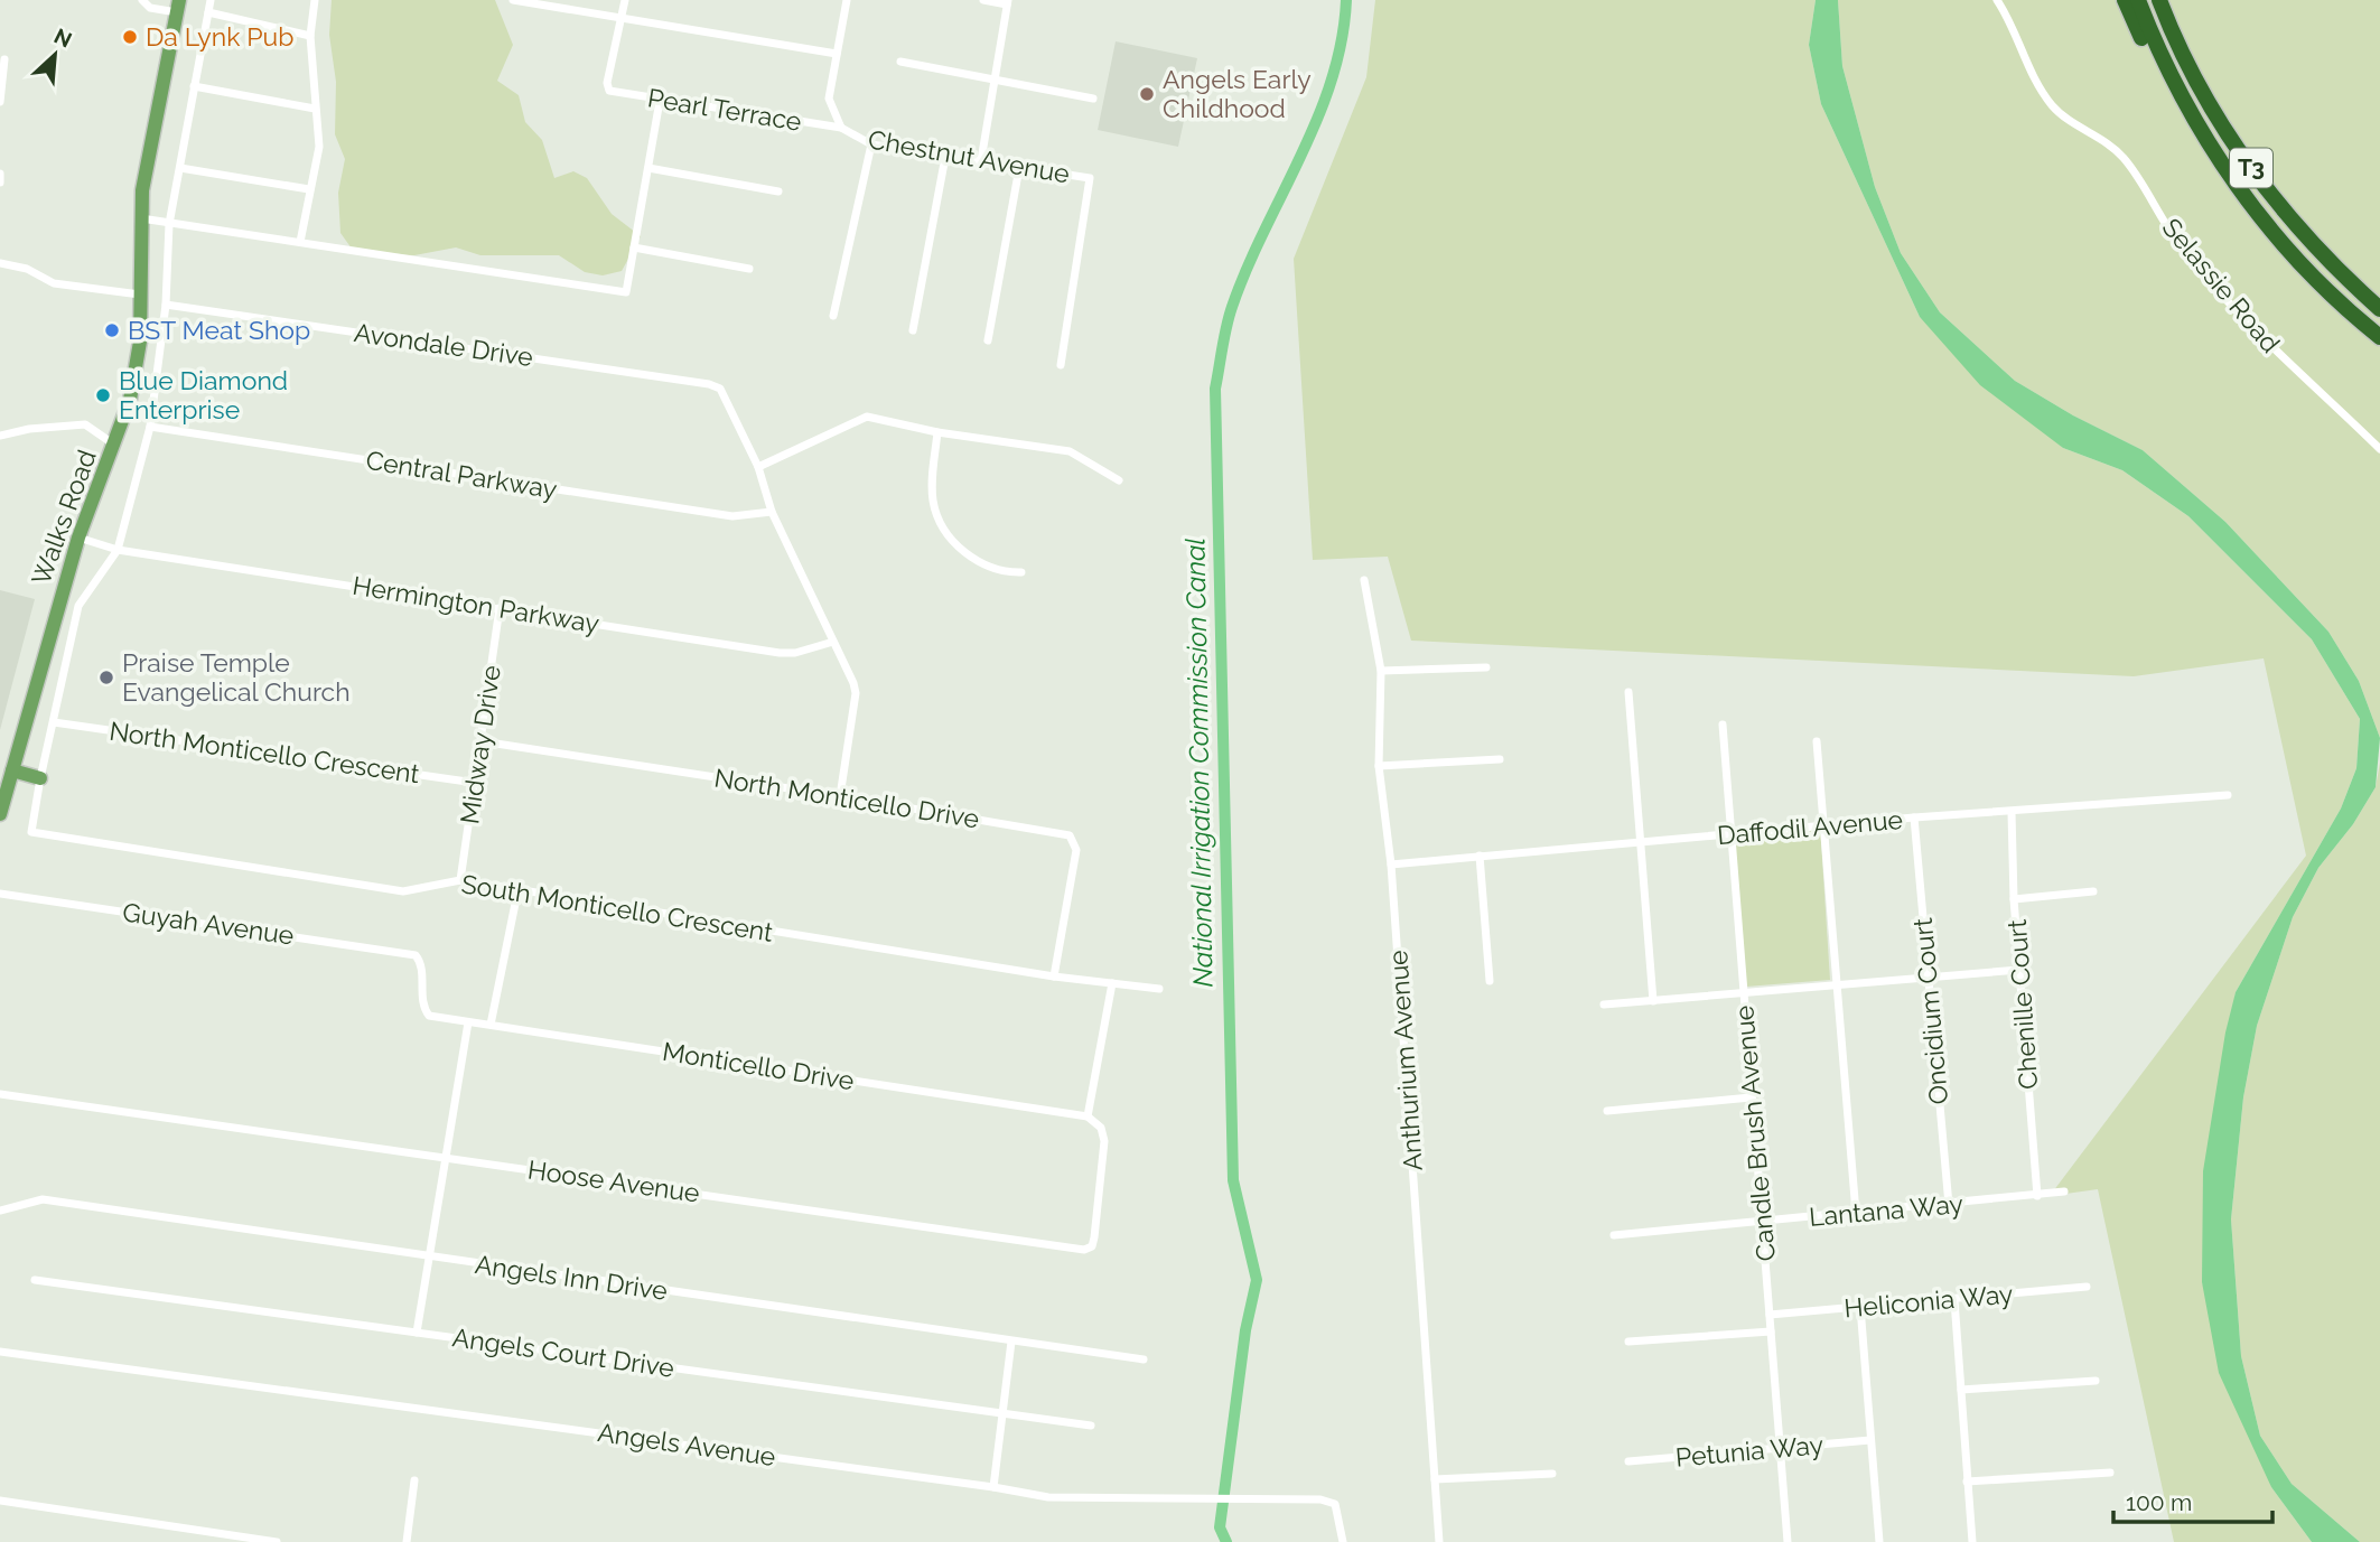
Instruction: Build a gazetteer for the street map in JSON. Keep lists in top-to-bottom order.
{
  "streets": {
    "highway": ["T3"],
    "main road": ["Walks Road"],
    "street": [
      "Pearl Terrace",
      "Chestnut Avenue",
      "Selassie Road",
      "Avondale Drive",
      "Central Parkway",
      "Hermington Parkway",
      "Midway Drive",
      "North Monticello Crescent",
      "North Monticello Drive",
      "Daffodil Avenue",
      "South Monticello Crescent",
      "Guyah Avenue",
      "Chenille Court",
      "Oncidium Court",
      "Anthurium Avenue",
      "Monticello Drive",
      "Candle Brush Avenue",
      "Hoose Avenue",
      "Lantana Way",
      "Angels Inn Drive",
      "Heliconia Way",
      "Angels Court Drive",
      "Angels Avenue",
      "Petunia Way"
    ]
  },
  "crossings": [
    ["Pearl Terrace", "Chestnut Avenue"],
    ["Walks Road", "Hermington Parkway"],
    ["Hermington Parkway", "Midway Drive"],
    ["Midway Drive", "North Monticello Crescent"],
    ["Midway Drive", "North Monticello Drive"],
    ["Midway Drive", "South Monticello Crescent"],
    ["North Monticello Drive", "South Monticello Crescent"],
    ["Daffodil Avenue", "Chenille Court"],
    ["Daffodil Avenue", "Oncidium Court"],
    ["Daffodil Avenue", "Anthurium Avenue"],
    ["Daffodil Avenue", "Candle Brush Avenue"],
    ["Guyah Avenue", "Monticello Drive"],
    ["Chenille Court", "Lantana Way"],
    ["Oncidium Court", "Lantana Way"],
    ["Monticello Drive", "Hoose Avenue"],
    ["Candle Brush Avenue", "Lantana Way"],
    ["Candle Brush Avenue", "Heliconia Way"],
    ["Candle Brush Avenue", "Petunia Way"]
  ],
  "water": ["National Irrigation Commission Canal"],
  "places": [
    "Da Lynk Pub",
    "Angels Early Childhood",
    "BST Meat Shop",
    "Blue Diamond Enterprise",
    "Praise Temple Evangelical Church"
  ],
  "scale_bar": "100 m",
  "north": "top right"
}
